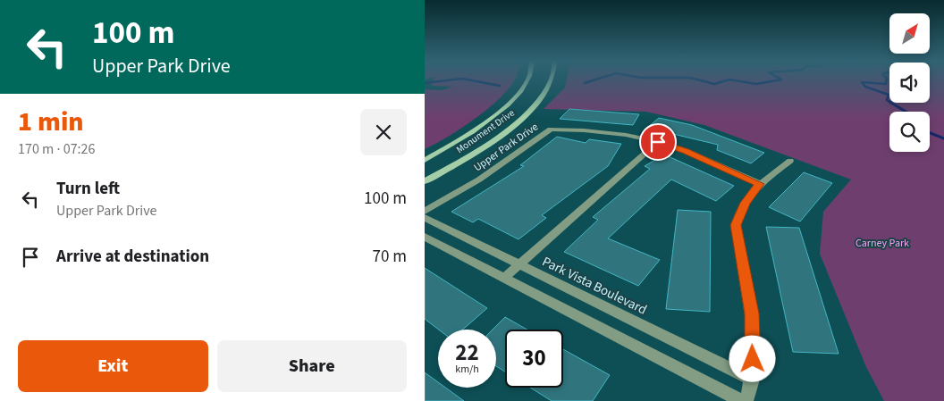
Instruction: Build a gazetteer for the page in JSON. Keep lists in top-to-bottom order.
{
  "streets": {
    "main road": ["Monument Drive"],
    "street": ["Upper Park Drive", "Park Vista Boulevard"]
  },
  "parks": ["Carney Park"],
  "north": "top right",
  "page": {
    "turn": ["100 m", "Upper Park Drive"],
    "heading": ["1 min", "170 m · 07:26"],
    "list": [
      {
        "name": "Turn left",
        "note": "Upper Park Drive",
        "value": "100 m"
      },
      {
        "name": "Arrive at destination",
        "value": "70 m"
      }
    ],
    "speed": "22 km/h",
    "limit": "30",
    "buttons": ["Exit", "Share"]
  }
}
